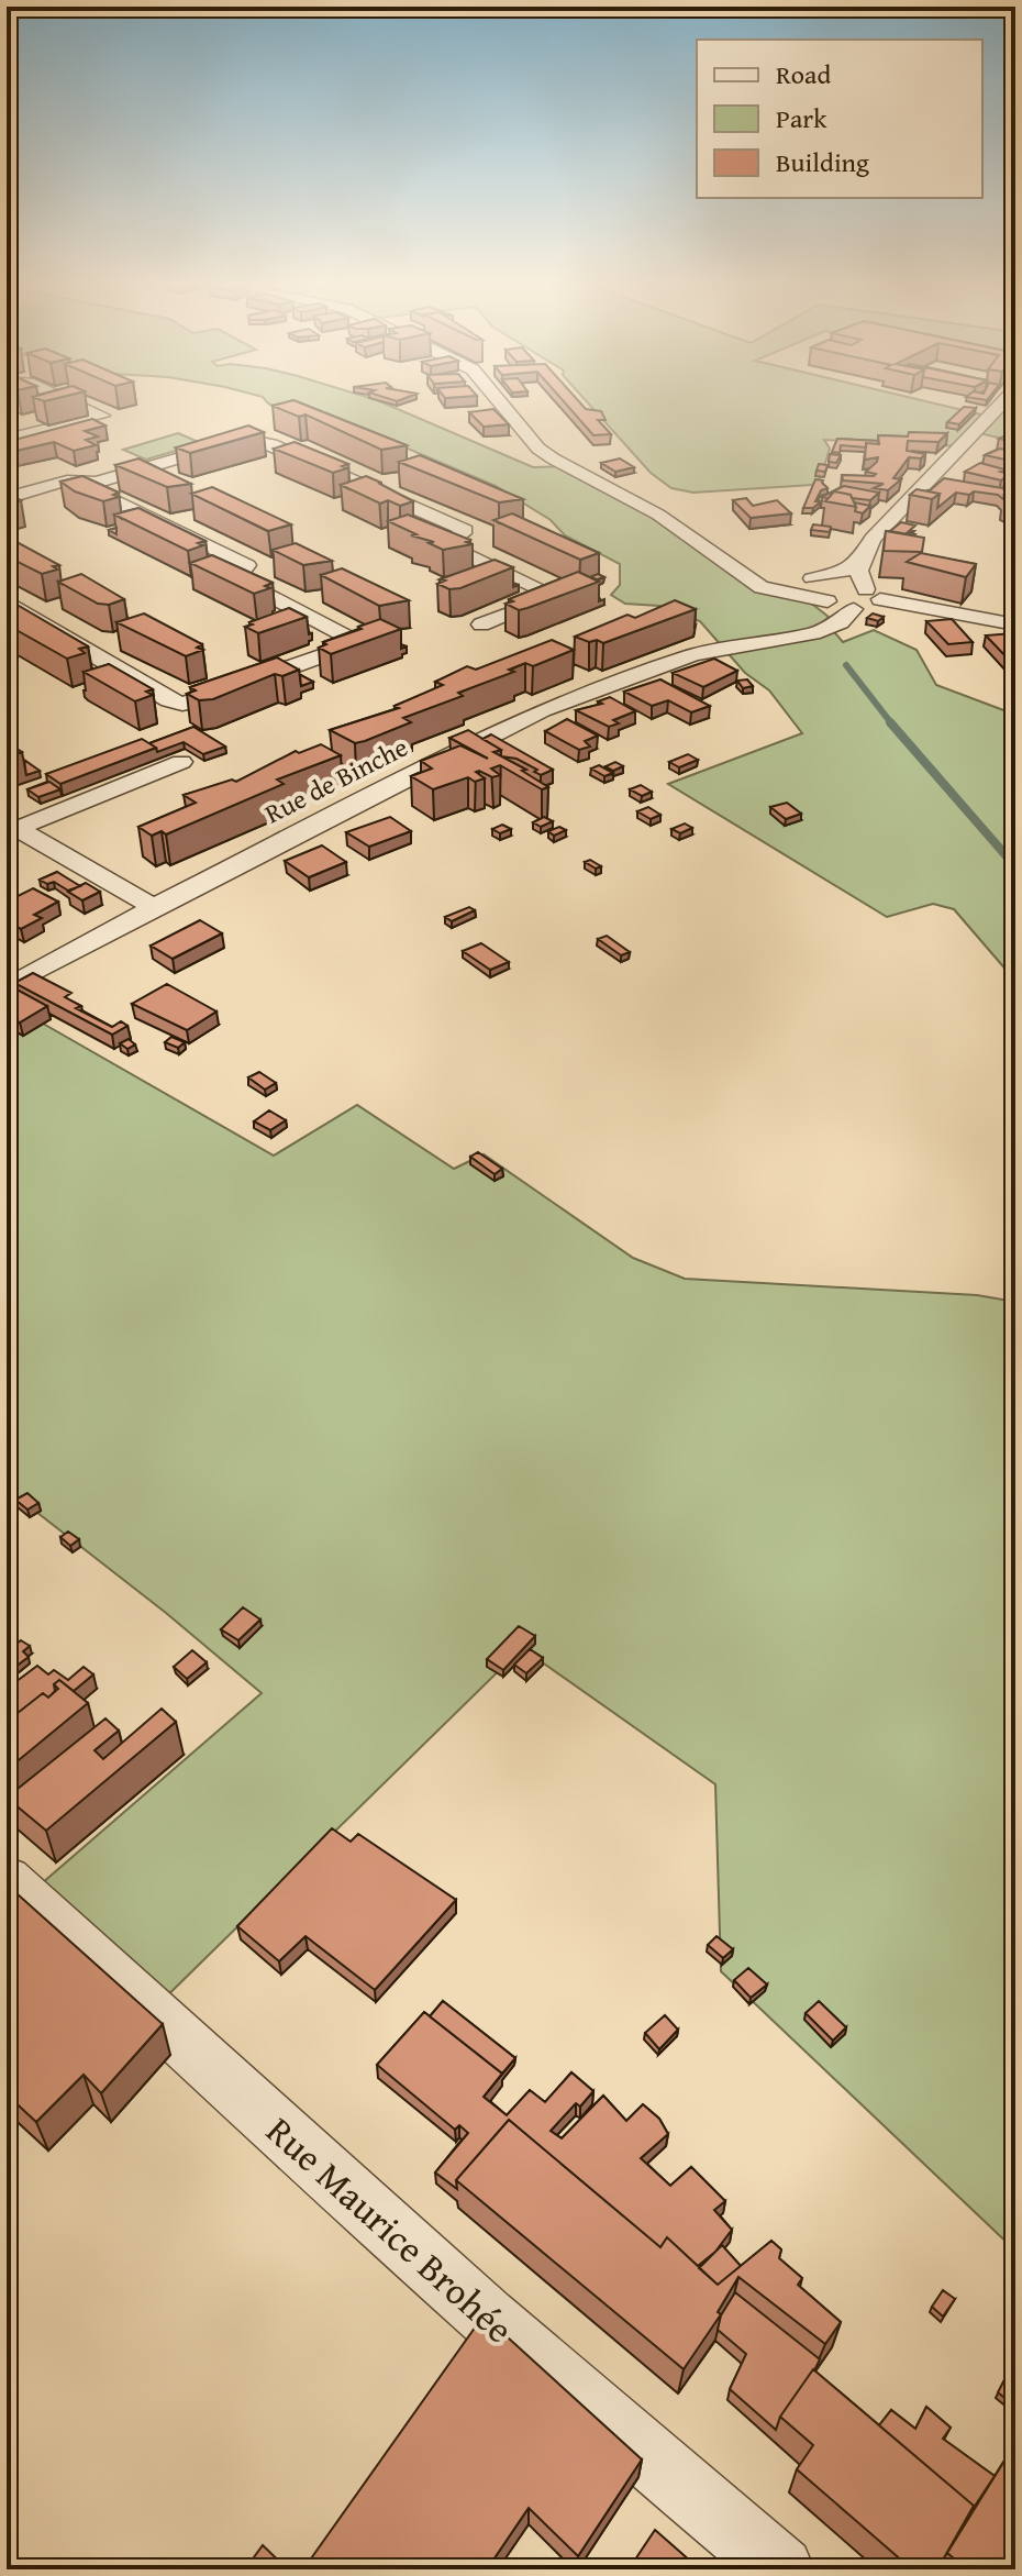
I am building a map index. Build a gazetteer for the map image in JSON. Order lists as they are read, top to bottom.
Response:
{
  "streets": {
    "street": ["Rue de Binche", "Rue Maurice Brohée"]
  },
  "legend": ["Road", "Park", "Building"]
}
